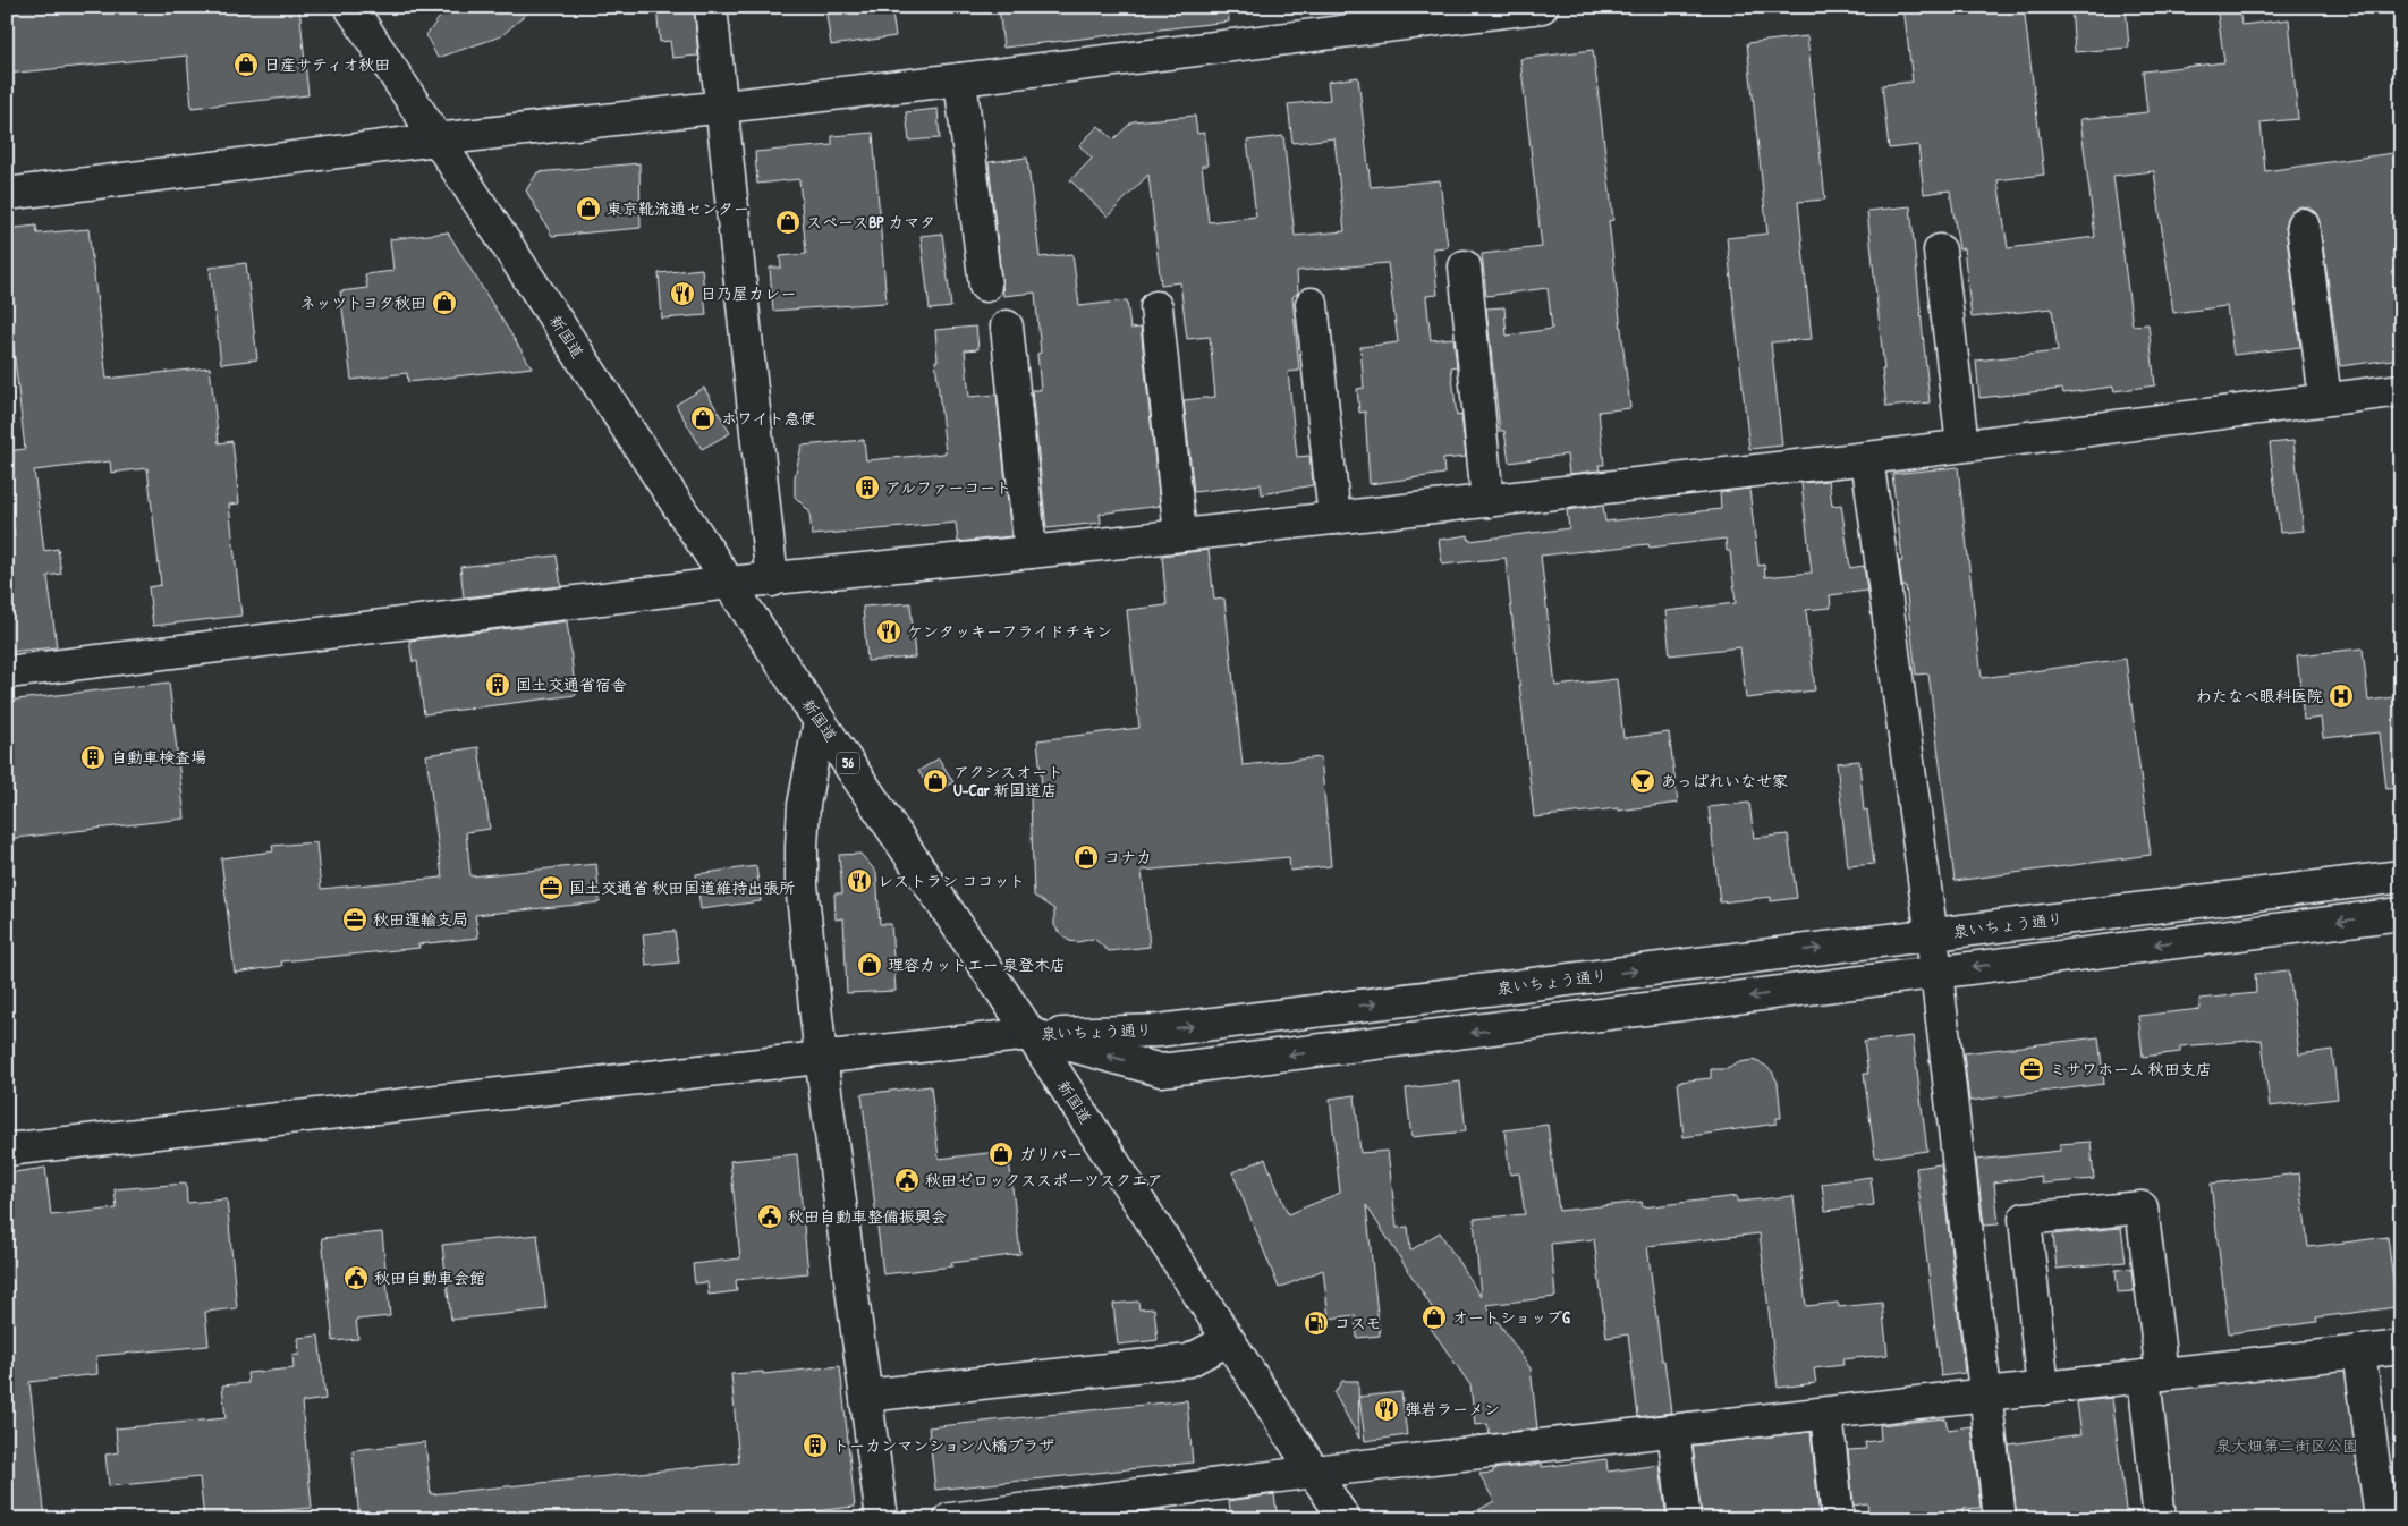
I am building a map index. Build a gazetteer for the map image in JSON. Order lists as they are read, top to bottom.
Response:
{
  "streets": {
    "street": ["新国道", "56", "泉いちょう通り"]
  },
  "crossings": [
    ["新国道", "泉いちょう通り"]
  ],
  "parks": ["泉大畑第二街区公園"],
  "places": {
    "shop": [
      "日産サティオ秋田",
      "東京靴流通センター",
      "スペースBP カマタ",
      "ネッツトヨタ秋田",
      "ホワイト急便",
      "アクシスオート U-Car 新国道店",
      "コナカ",
      "理容カットエー 泉登木店",
      "ガリバー",
      "オートショップG"
    ],
    "restaurant": [
      "日乃屋カレー",
      "ケンタッキーフライドチキン",
      "レストラン ココット",
      "弾岩ラーメン"
    ],
    "building": [
      "アルファーコート",
      "国土交通省宿舎",
      "自動車検査場",
      "トーカンマンション八橋プラザ"
    ],
    "hospital": ["わたなべ眼科医院"],
    "bar": ["あっぱれいなせ家"],
    "office": ["国土交通省 秋田国道維持出張所", "秋田運輸支局", "ミサワホーム 秋田支店"],
    "public building": ["秋田ゼロックススポーツスクエア", "秋田自動車整備振興会", "秋田自動車会館"],
    "fuel station": ["コスモ"]
  }
}
